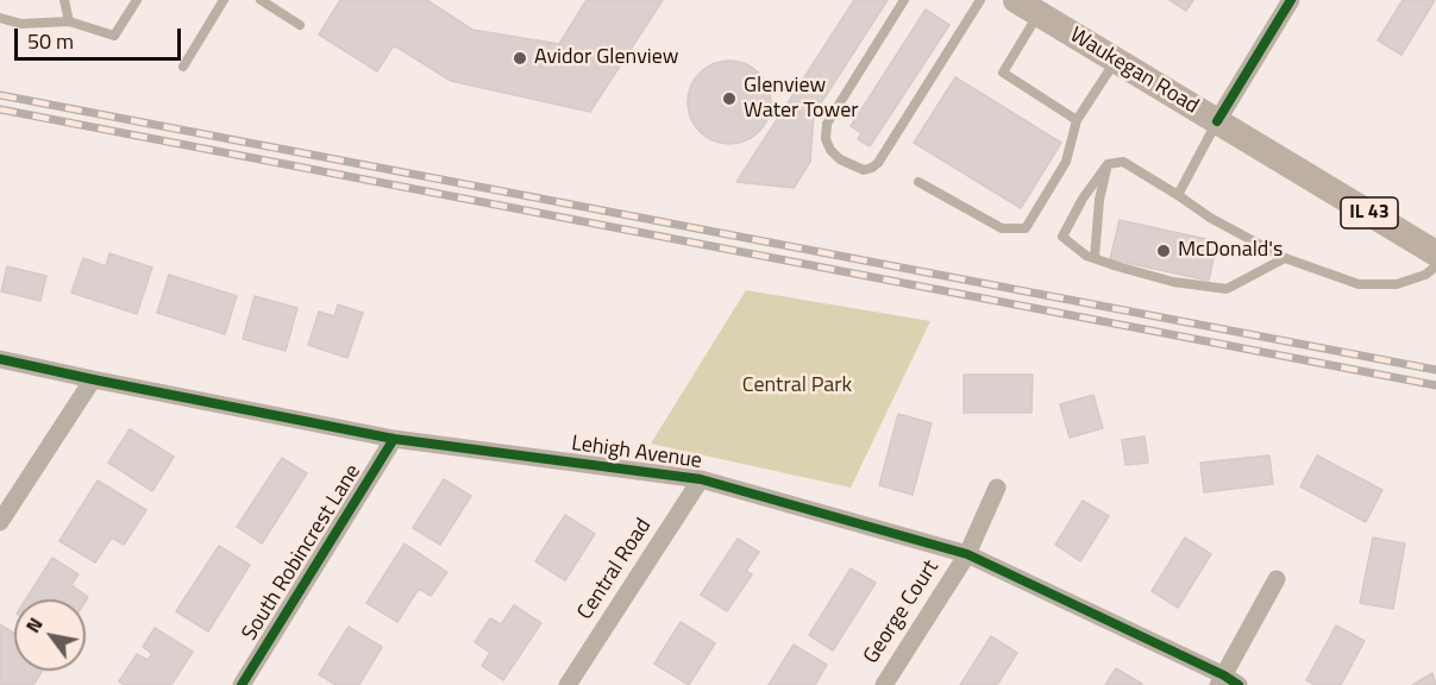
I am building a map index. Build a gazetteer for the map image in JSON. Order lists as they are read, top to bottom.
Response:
{
  "streets": {
    "main road": ["Waukegan Road", "IL 43"],
    "street": [
      "Lehigh Avenue",
      "South Robincrest Lane",
      "Central Road",
      "George Court"
    ]
  },
  "crossings": [
    ["Lehigh Avenue", "South Robincrest Lane"],
    ["Lehigh Avenue", "Central Road"],
    ["Lehigh Avenue", "George Court"]
  ],
  "parks": ["Central Park"],
  "places": ["Avidor Glenview", "Glenview Water Tower", "McDonald's"],
  "scale_bar": "50 m",
  "north": "top left"
}
